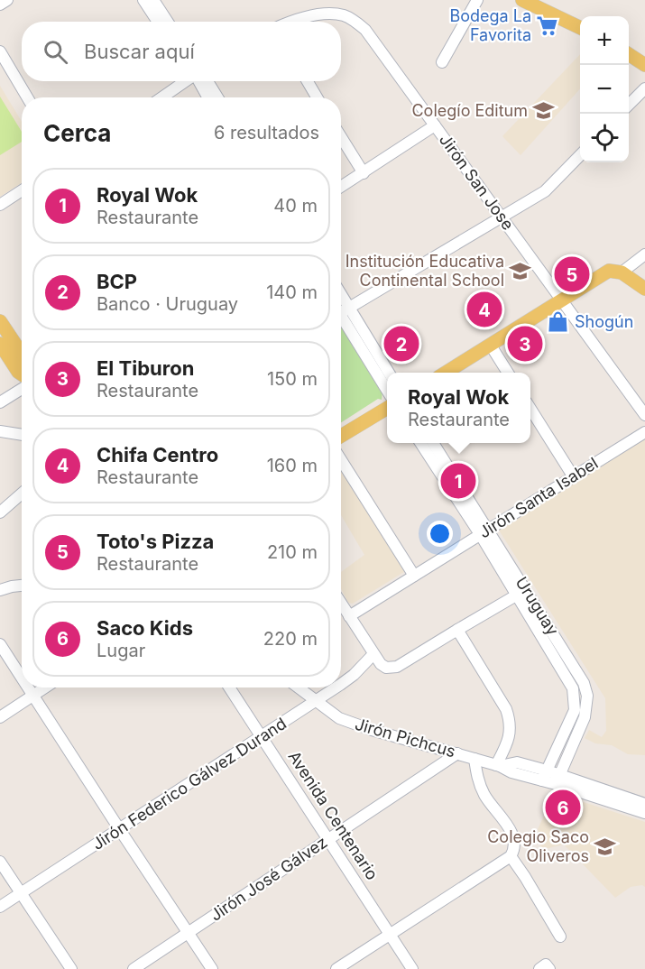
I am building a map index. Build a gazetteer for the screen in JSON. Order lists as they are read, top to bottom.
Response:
{
  "streets": {
    "street": [
      "Jirón San Jose",
      "Jirón Santa Isabel",
      "Uruguay",
      "Jirón Pichcus",
      "Jirón Federico Gálvez Durand",
      "Avenida Centenario",
      "Jirón José Gálvez"
    ]
  },
  "crossings": [
    ["Jirón Santa Isabel", "Uruguay"],
    ["Uruguay", "Jirón Pichcus"],
    ["Jirón Pichcus", "Jirón Federico Gálvez Durand"],
    ["Jirón Pichcus", "Jirón José Gálvez"],
    ["Jirón Federico Gálvez Durand", "Avenida Centenario"],
    ["Avenida Centenario", "Jirón José Gálvez"]
  ],
  "places": {
    "supermarket": ["Bodega La Favorita"],
    "school or university": ["Colegío Editum", "Institución Educativa Continental School", "Colegio Saco Oliveros"],
    "shop": ["Shogún"]
  },
  "page": {
    "map_buttons": ["+", "−"],
    "search": "Buscar aquí",
    "heading": ["Cerca", "6 resultados"],
    "list": [
      {
        "mark": "1",
        "name": "Royal Wok",
        "note": "Restaurante",
        "value": "40 m"
      },
      {
        "mark": "2",
        "name": "BCP",
        "note": "Banco · Uruguay",
        "value": "140 m"
      },
      {
        "mark": "3",
        "name": "El Tiburon",
        "note": "Restaurante",
        "value": "150 m"
      },
      {
        "mark": "4",
        "name": "Chifa Centro",
        "note": "Restaurante",
        "value": "160 m"
      },
      {
        "mark": "5",
        "name": "Toto's Pizza",
        "note": "Restaurante",
        "value": "210 m"
      },
      {
        "mark": "6",
        "name": "Saco Kids",
        "note": "Lugar",
        "value": "220 m"
      }
    ],
    "pins": [
      "5",
      "4",
      "2",
      "3",
      "1",
      "6"
    ],
    "popup": ["Royal Wok", "Restaurante"]
  }
}
